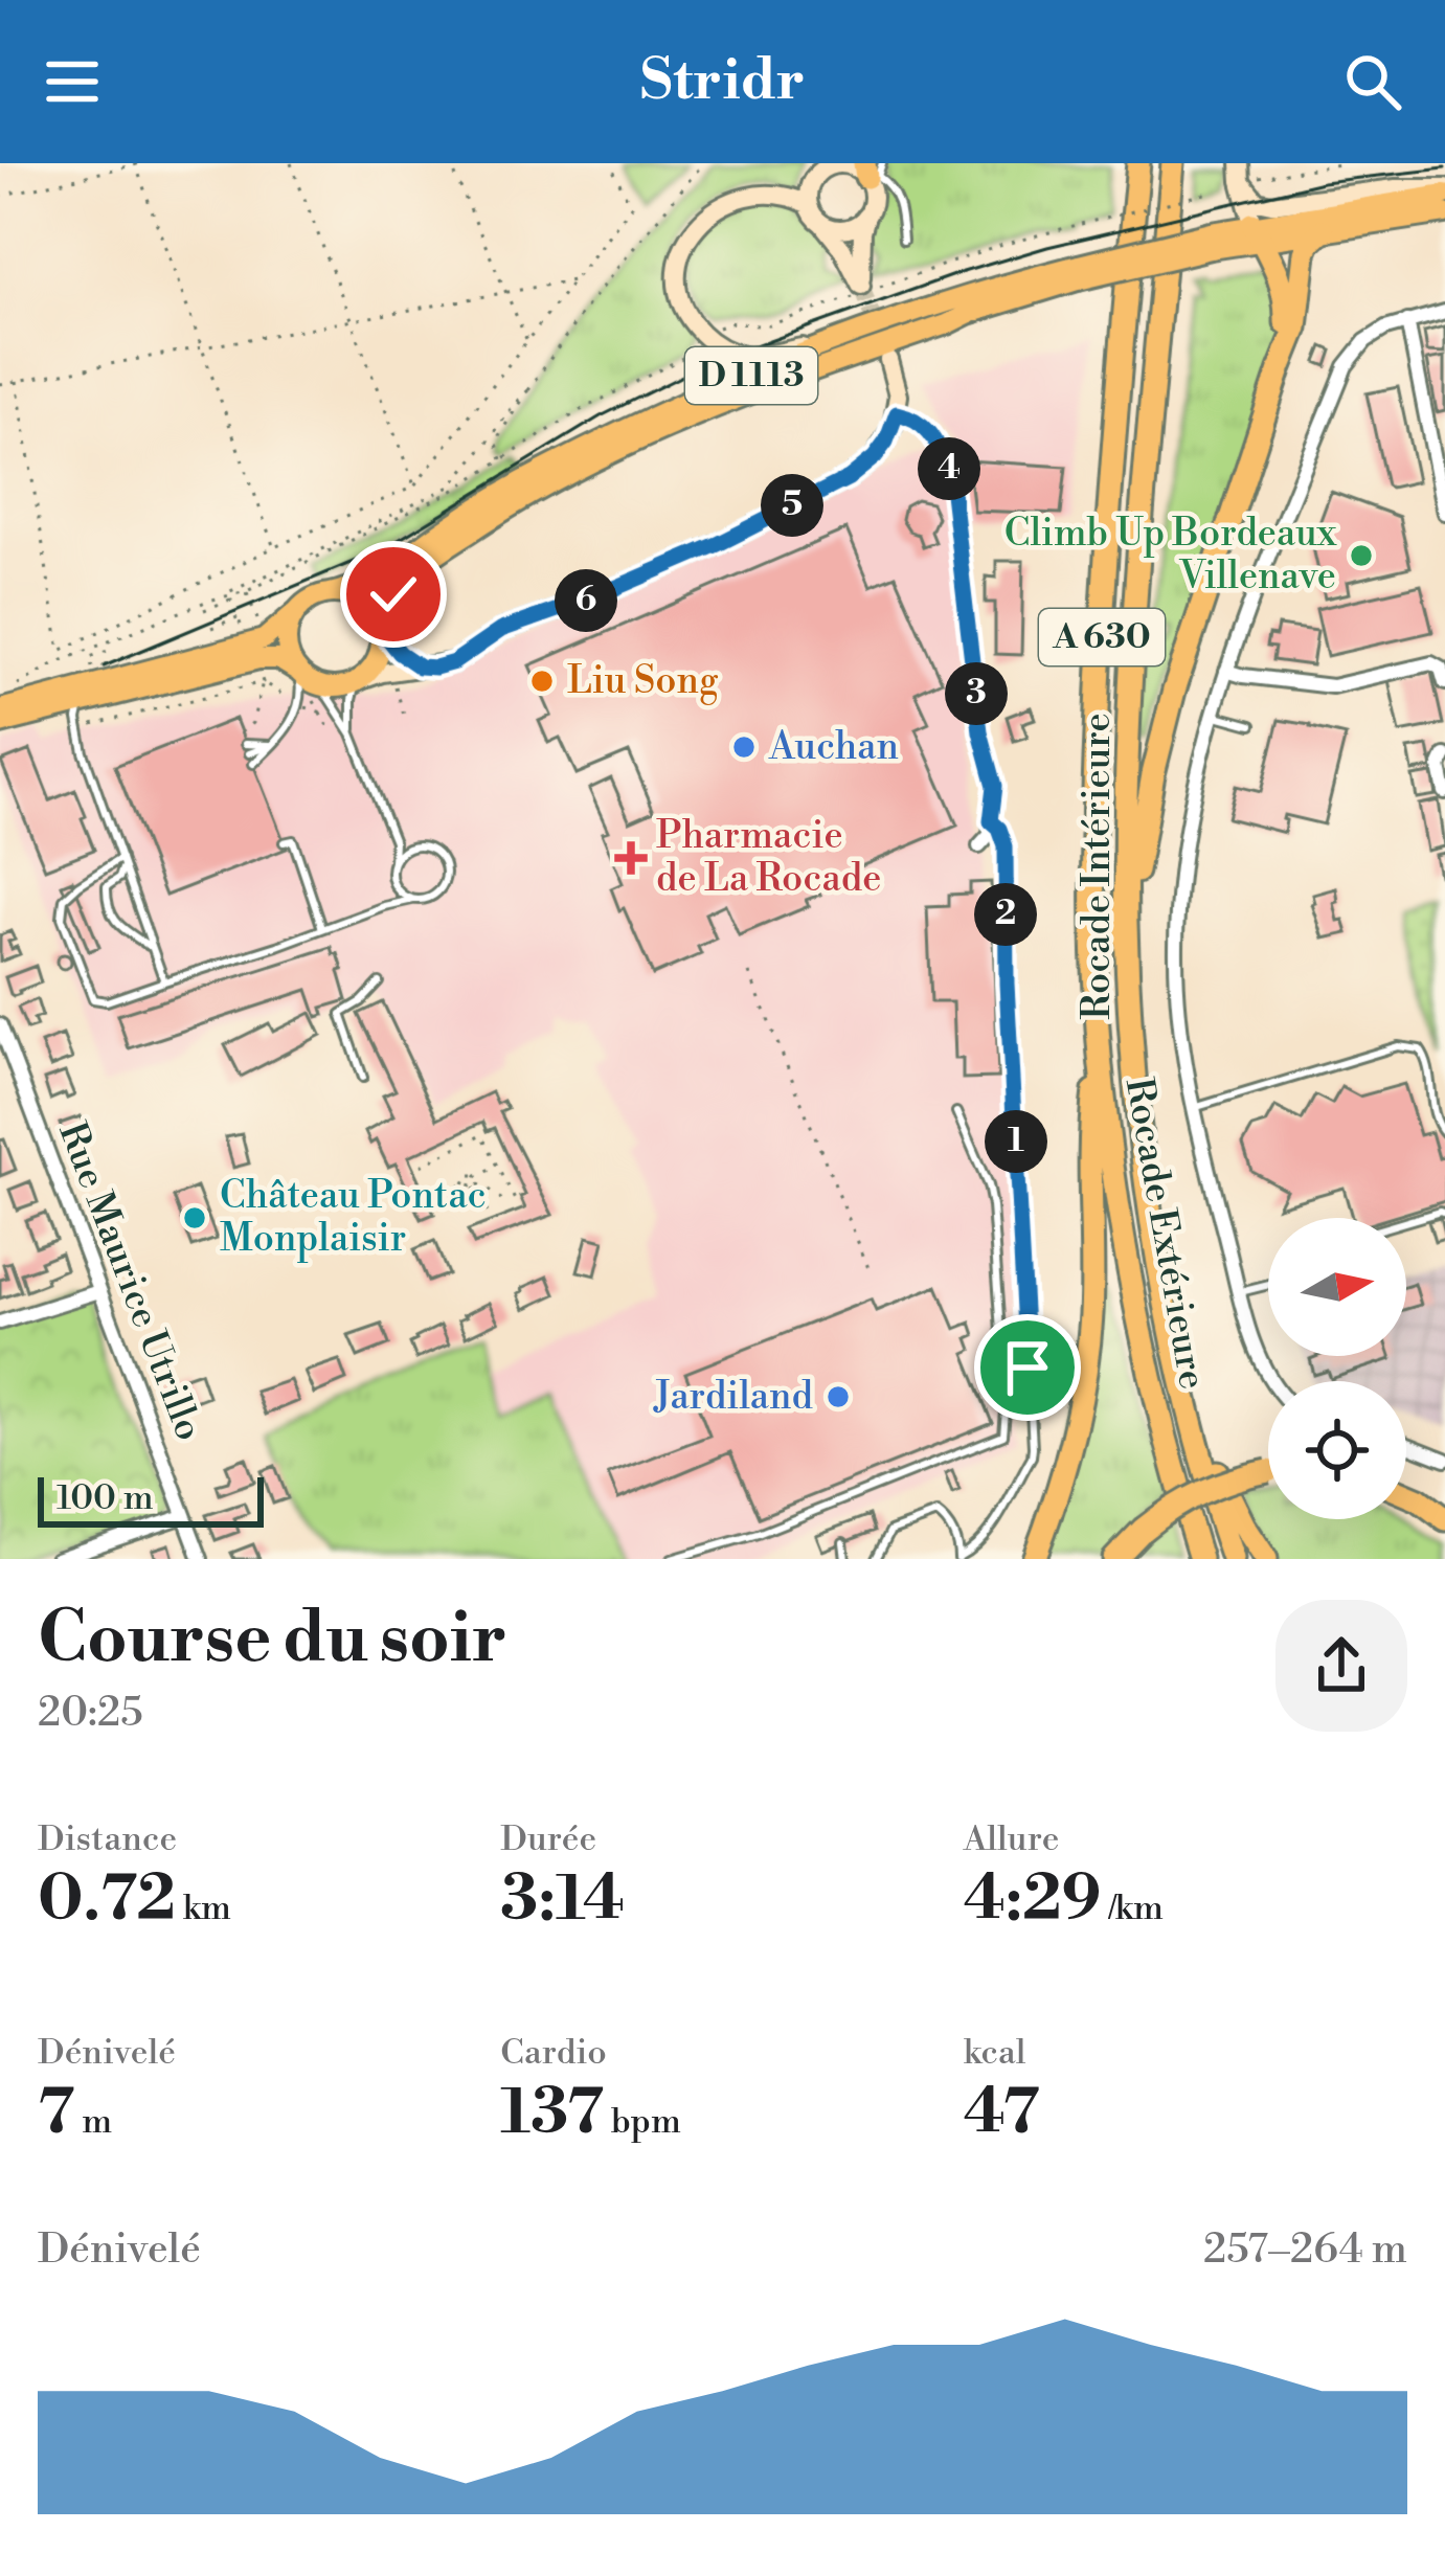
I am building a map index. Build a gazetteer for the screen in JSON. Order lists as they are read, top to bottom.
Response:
{
  "streets": {
    "highway": ["A 630", "Rocade Intérieure", "Rocade Extérieure"],
    "main road": ["D 1113"],
    "street": ["Rue Maurice Utrillo"]
  },
  "places": {
    "other": [
      "Climb Up Bordeaux Villenave",
      "Liu Song",
      "Auchan",
      "Château Pontac Monplaisir",
      "Jardiland"
    ],
    "health": ["Pharmacie de La Rocade"]
  },
  "scale_bar": "100 m",
  "north": "right",
  "page": {
    "header": "Stridr",
    "pins": [
      "4",
      "5",
      "6",
      "3",
      "2",
      "1"
    ],
    "scale": "100 m",
    "heading": ["Course du soir", "20:25"],
    "stats": [
      ["Distance", "0.72 km"],
      ["Durée", "3:14"],
      ["Allure", "4:29 /km"],
      ["Dénivelé", "7 m"],
      ["Cardio", "137 bpm"],
      ["kcal", "47"]
    ],
    "chart": ["Dénivelé", "257–264 m"]
  }
}
